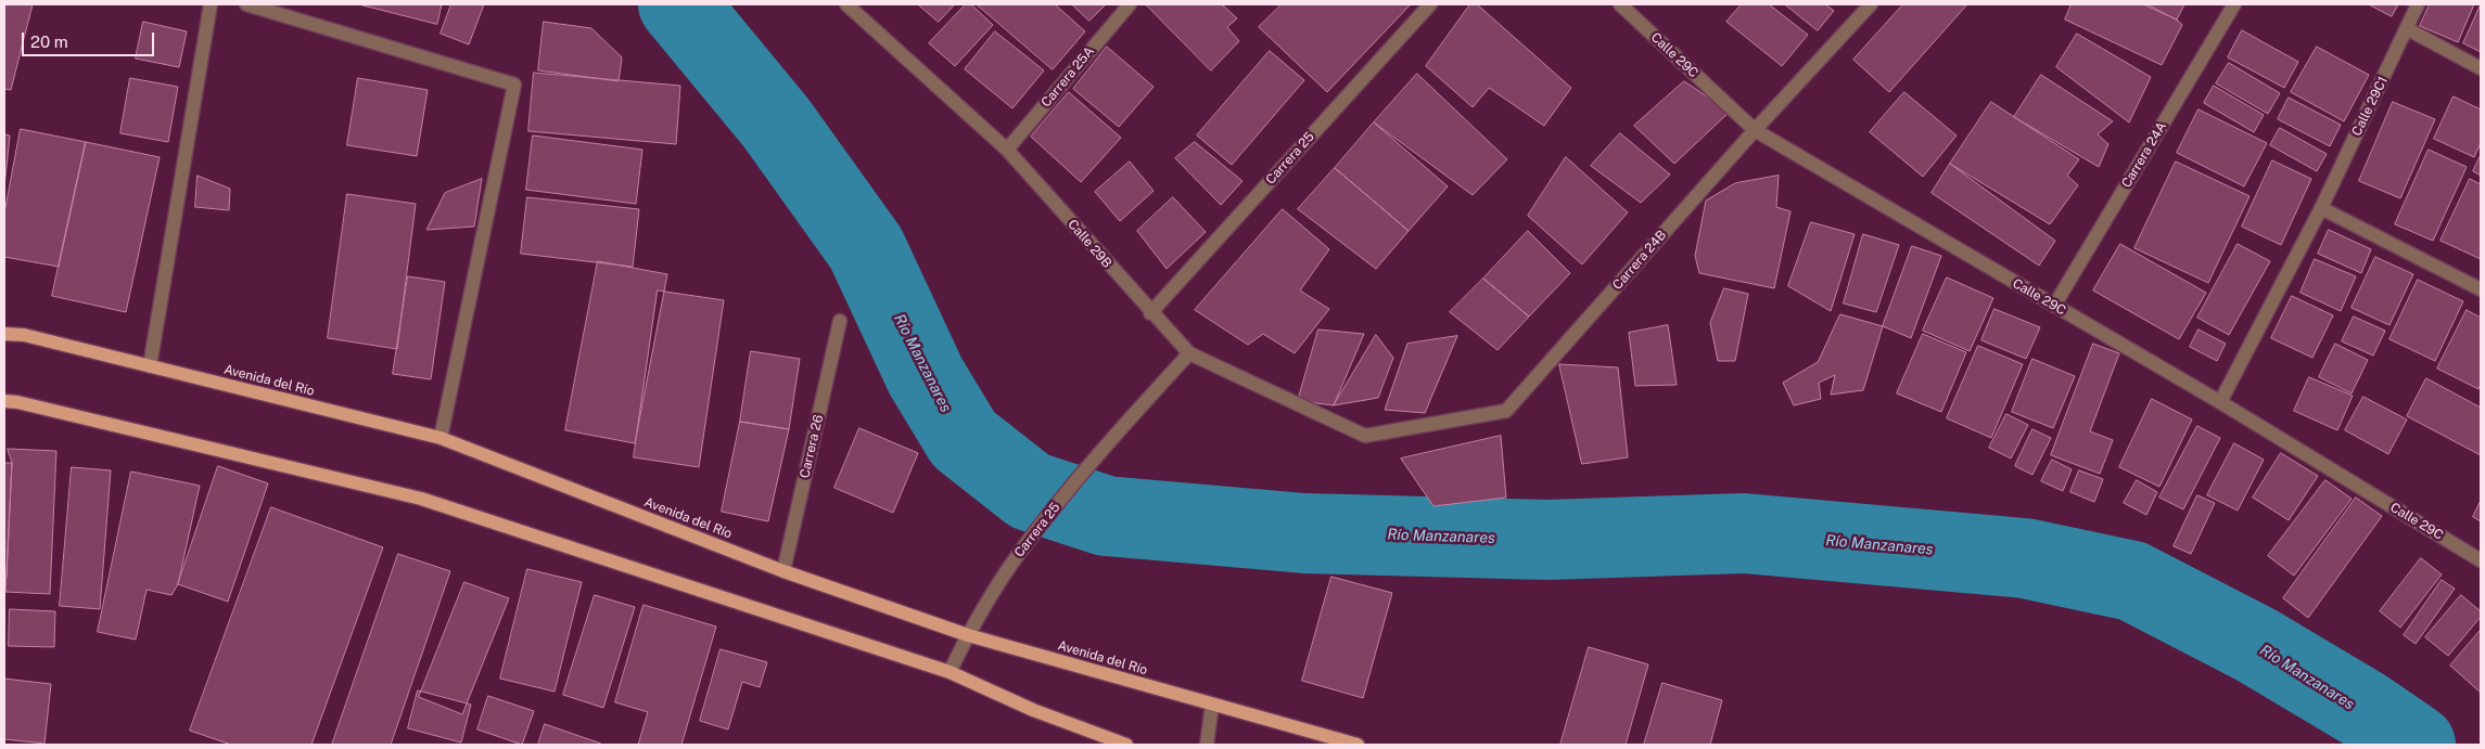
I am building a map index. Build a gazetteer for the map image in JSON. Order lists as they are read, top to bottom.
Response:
{
  "streets": {
    "main road": ["Avenida del Río"],
    "street": [
      "Calle 29C",
      "Carrera 25A",
      "Calle 29C1",
      "Carrera 24A",
      "Carrera 25",
      "Calle 29B",
      "Carrera 24B",
      "Carrera 26"
    ]
  },
  "crossings": [
    ["Calle 29C", "Calle 29C1"],
    ["Calle 29C", "Carrera 24A"],
    ["Calle 29C", "Carrera 24B"],
    ["Carrera 25A", "Calle 29B"],
    ["Carrera 25", "Calle 29B"],
    ["Carrera 25", "Avenida del Río"],
    ["Calle 29B", "Carrera 24B"],
    ["Avenida del Río", "Carrera 26"]
  ],
  "water": ["Río Manzanares"],
  "scale_bar": "20 m"
}
